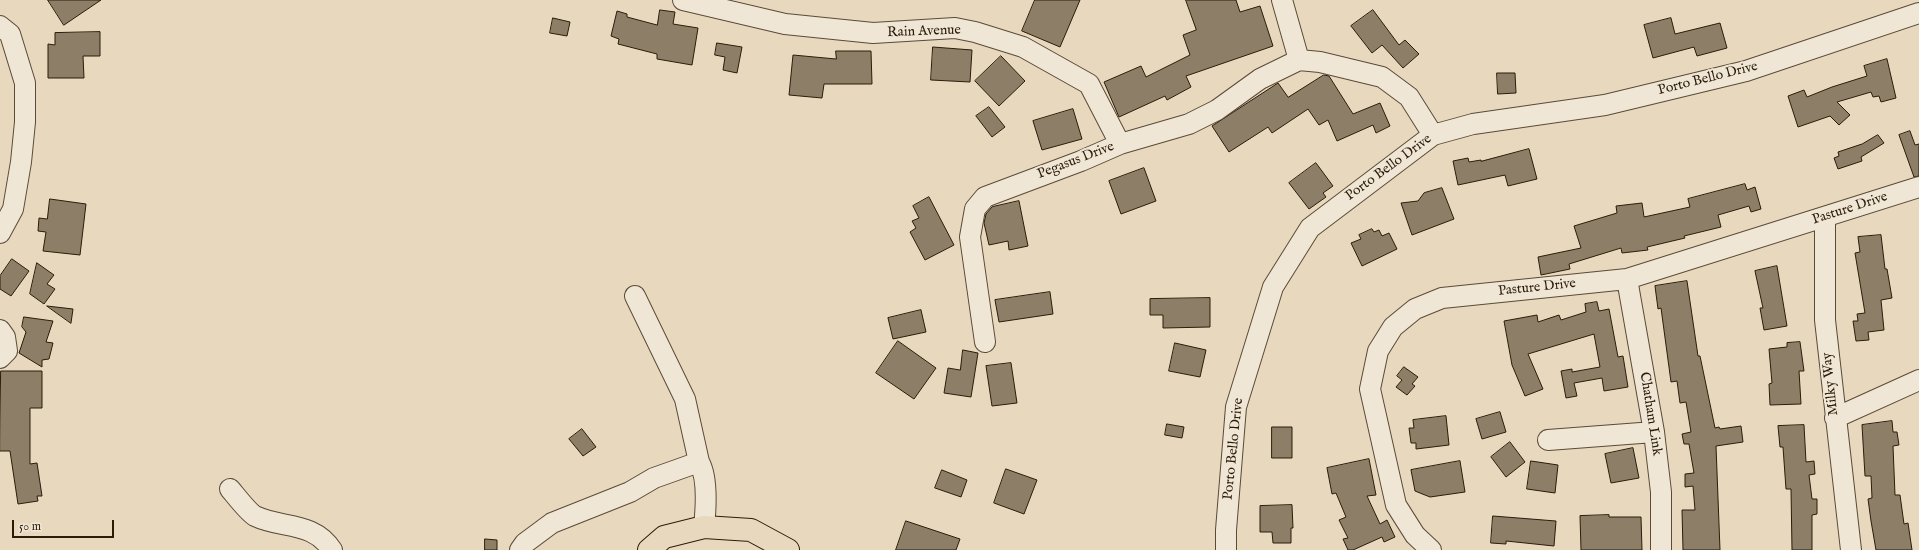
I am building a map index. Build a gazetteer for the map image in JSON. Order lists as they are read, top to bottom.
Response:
{
  "streets": {
    "street": [
      "Rain Avenue",
      "Porto Bello Drive",
      "Pegasus Drive",
      "Pasture Drive",
      "Milky Way",
      "Chatham Link"
    ]
  },
  "crossings": [
    ["Rain Avenue", "Pegasus Drive"],
    ["Pasture Drive", "Milky Way"],
    ["Pasture Drive", "Chatham Link"]
  ],
  "scale_bar": "50 m"
}
